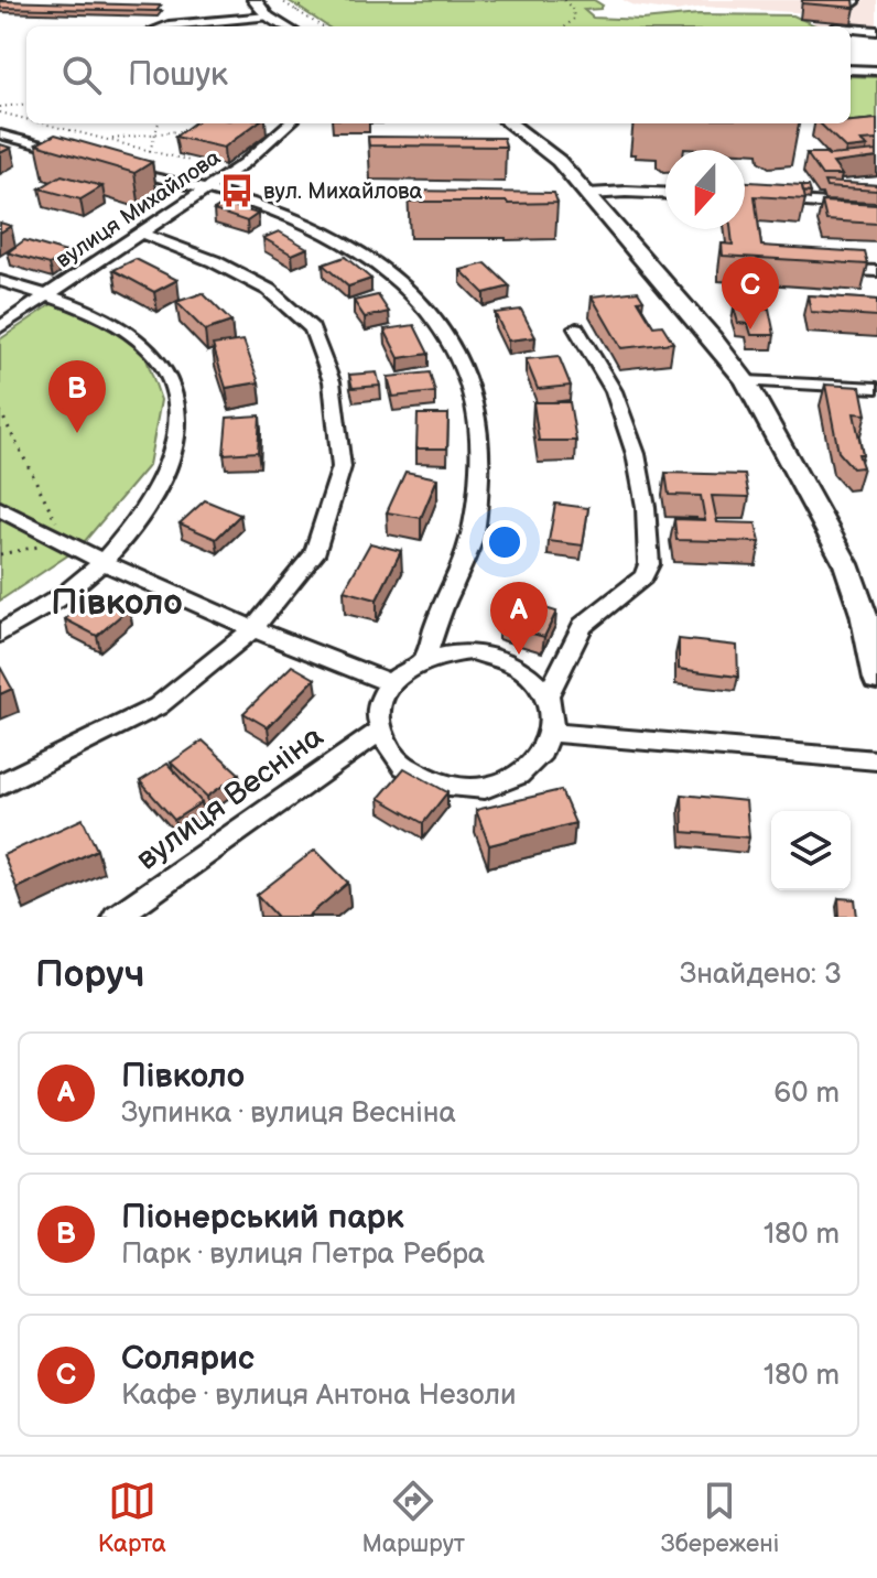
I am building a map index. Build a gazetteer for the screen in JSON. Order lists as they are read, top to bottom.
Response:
{
  "streets": {
    "street": ["вулиця Михайлова", "вулиця Весніна"]
  },
  "districts": ["Півколо"],
  "places": {
    "bus stop": ["вул. Михайлова"]
  },
  "north": "bottom",
  "page": {
    "search": "Пошук",
    "pins": ["C", "B", "A"],
    "heading": ["Поруч", "Знайдено: 3"],
    "list": [
      {
        "mark": "A",
        "name": "Півколо",
        "note": "Зупинка · вулиця Весніна",
        "value": "60 m"
      },
      {
        "mark": "B",
        "name": "Піонерський парк",
        "note": "Парк · вулиця Петра Ребра",
        "value": "180 m"
      },
      {
        "mark": "C",
        "name": "Солярис",
        "note": "Кафе · вулиця Антона Незоли",
        "value": "180 m"
      }
    ],
    "nav": ["Карта", "Маршрут", "Збережені"]
  }
}
